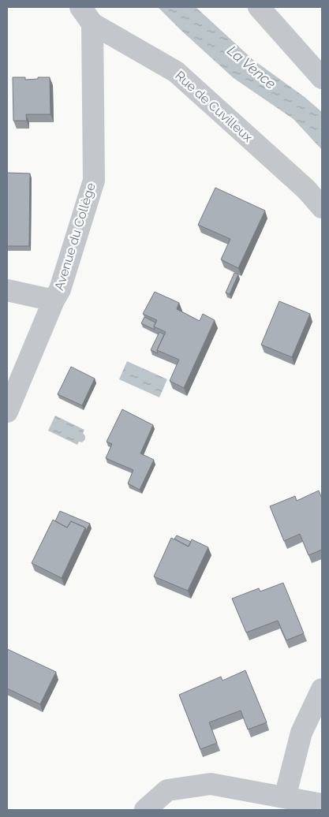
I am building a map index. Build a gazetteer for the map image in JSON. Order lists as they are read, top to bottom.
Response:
{
  "streets": {
    "street": ["Rue de Cuvilleux", "Avenue du Collège"]
  },
  "crossings": [
    ["Rue de Cuvilleux", "Avenue du Collège"]
  ],
  "water": ["La Vence"]
}
